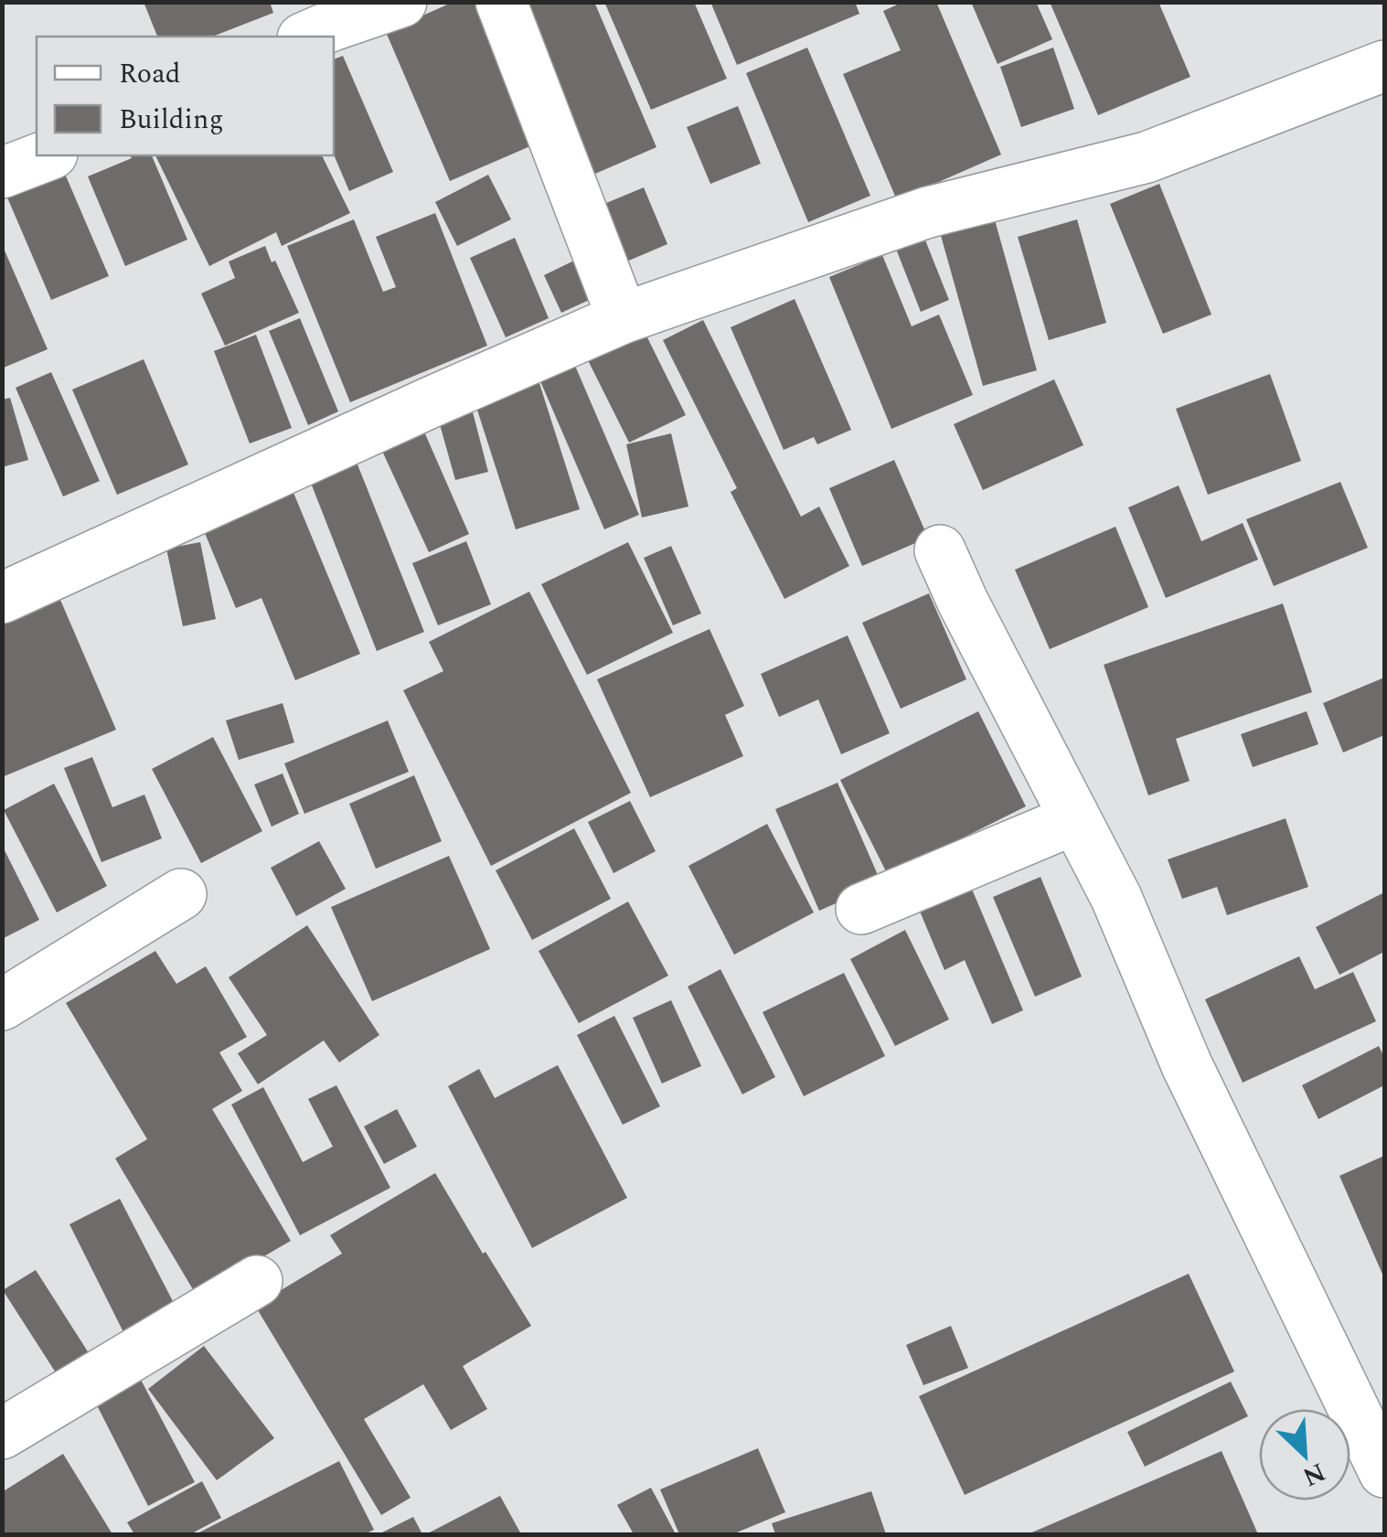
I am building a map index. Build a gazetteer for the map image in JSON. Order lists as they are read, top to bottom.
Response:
{
  "legend": ["Road", "Building"],
  "north": "bottom right"
}
